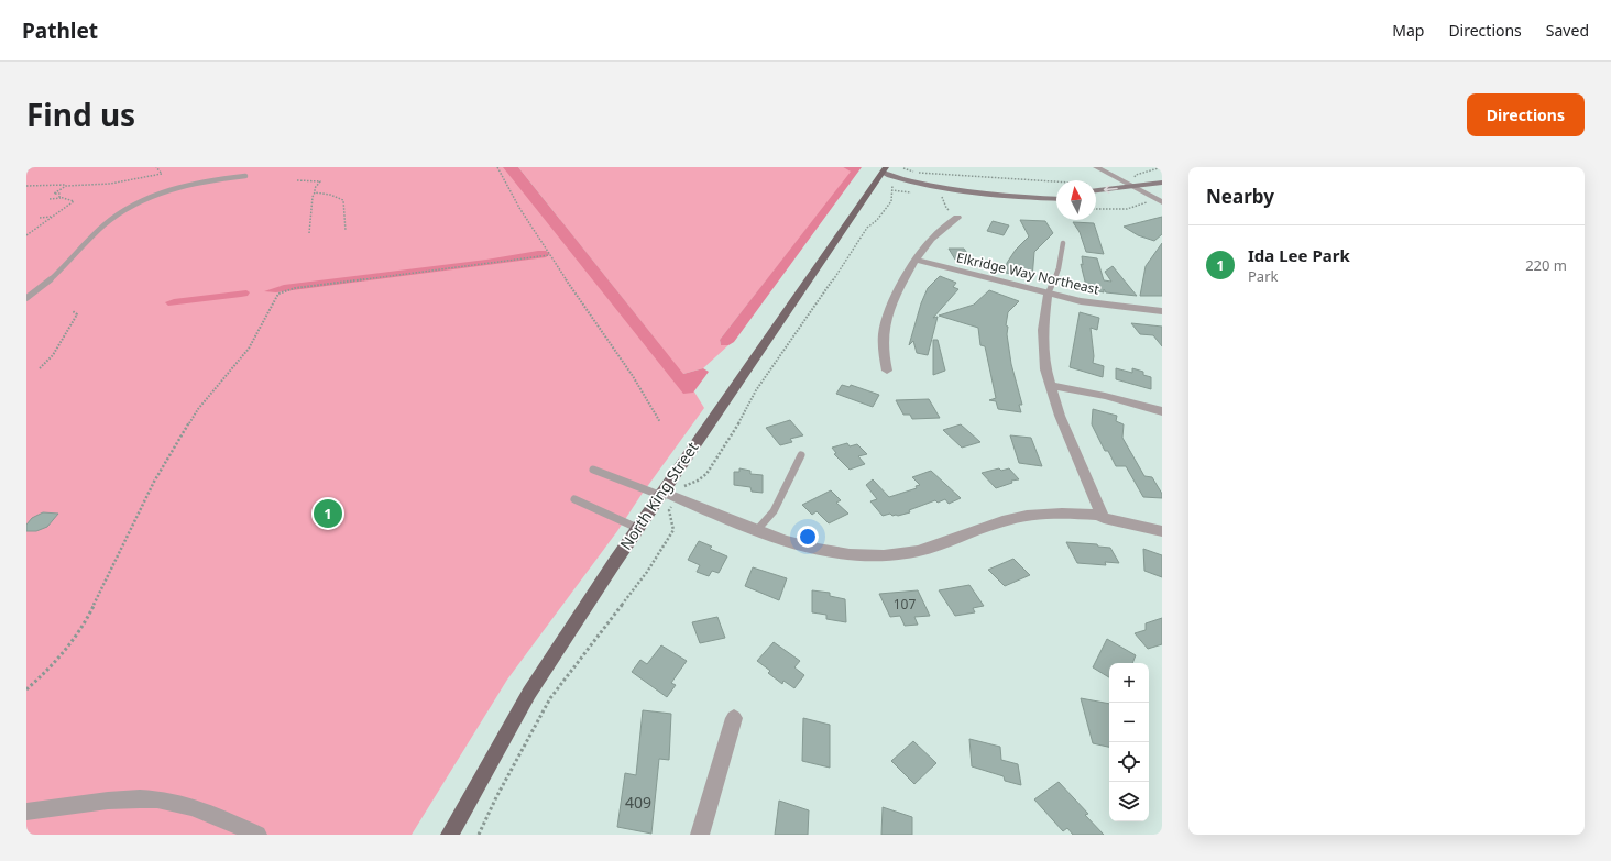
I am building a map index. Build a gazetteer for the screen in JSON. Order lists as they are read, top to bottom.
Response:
{
  "streets": {
    "main road": ["North King Street"],
    "street": ["Elkridge Way Northeast"]
  },
  "house_numbers": ["107", "409"],
  "north": "top",
  "page": {
    "header": "Pathlet",
    "nav": ["Map", "Directions", "Saved"],
    "title": "Find us",
    "buttons": "Directions",
    "heading": "Nearby",
    "list": [
      {
        "mark": "1",
        "name": "Ida Lee Park",
        "note": "Park",
        "value": "220 m"
      }
    ],
    "pins": "1",
    "map_buttons": ["+", "−"]
  }
}
